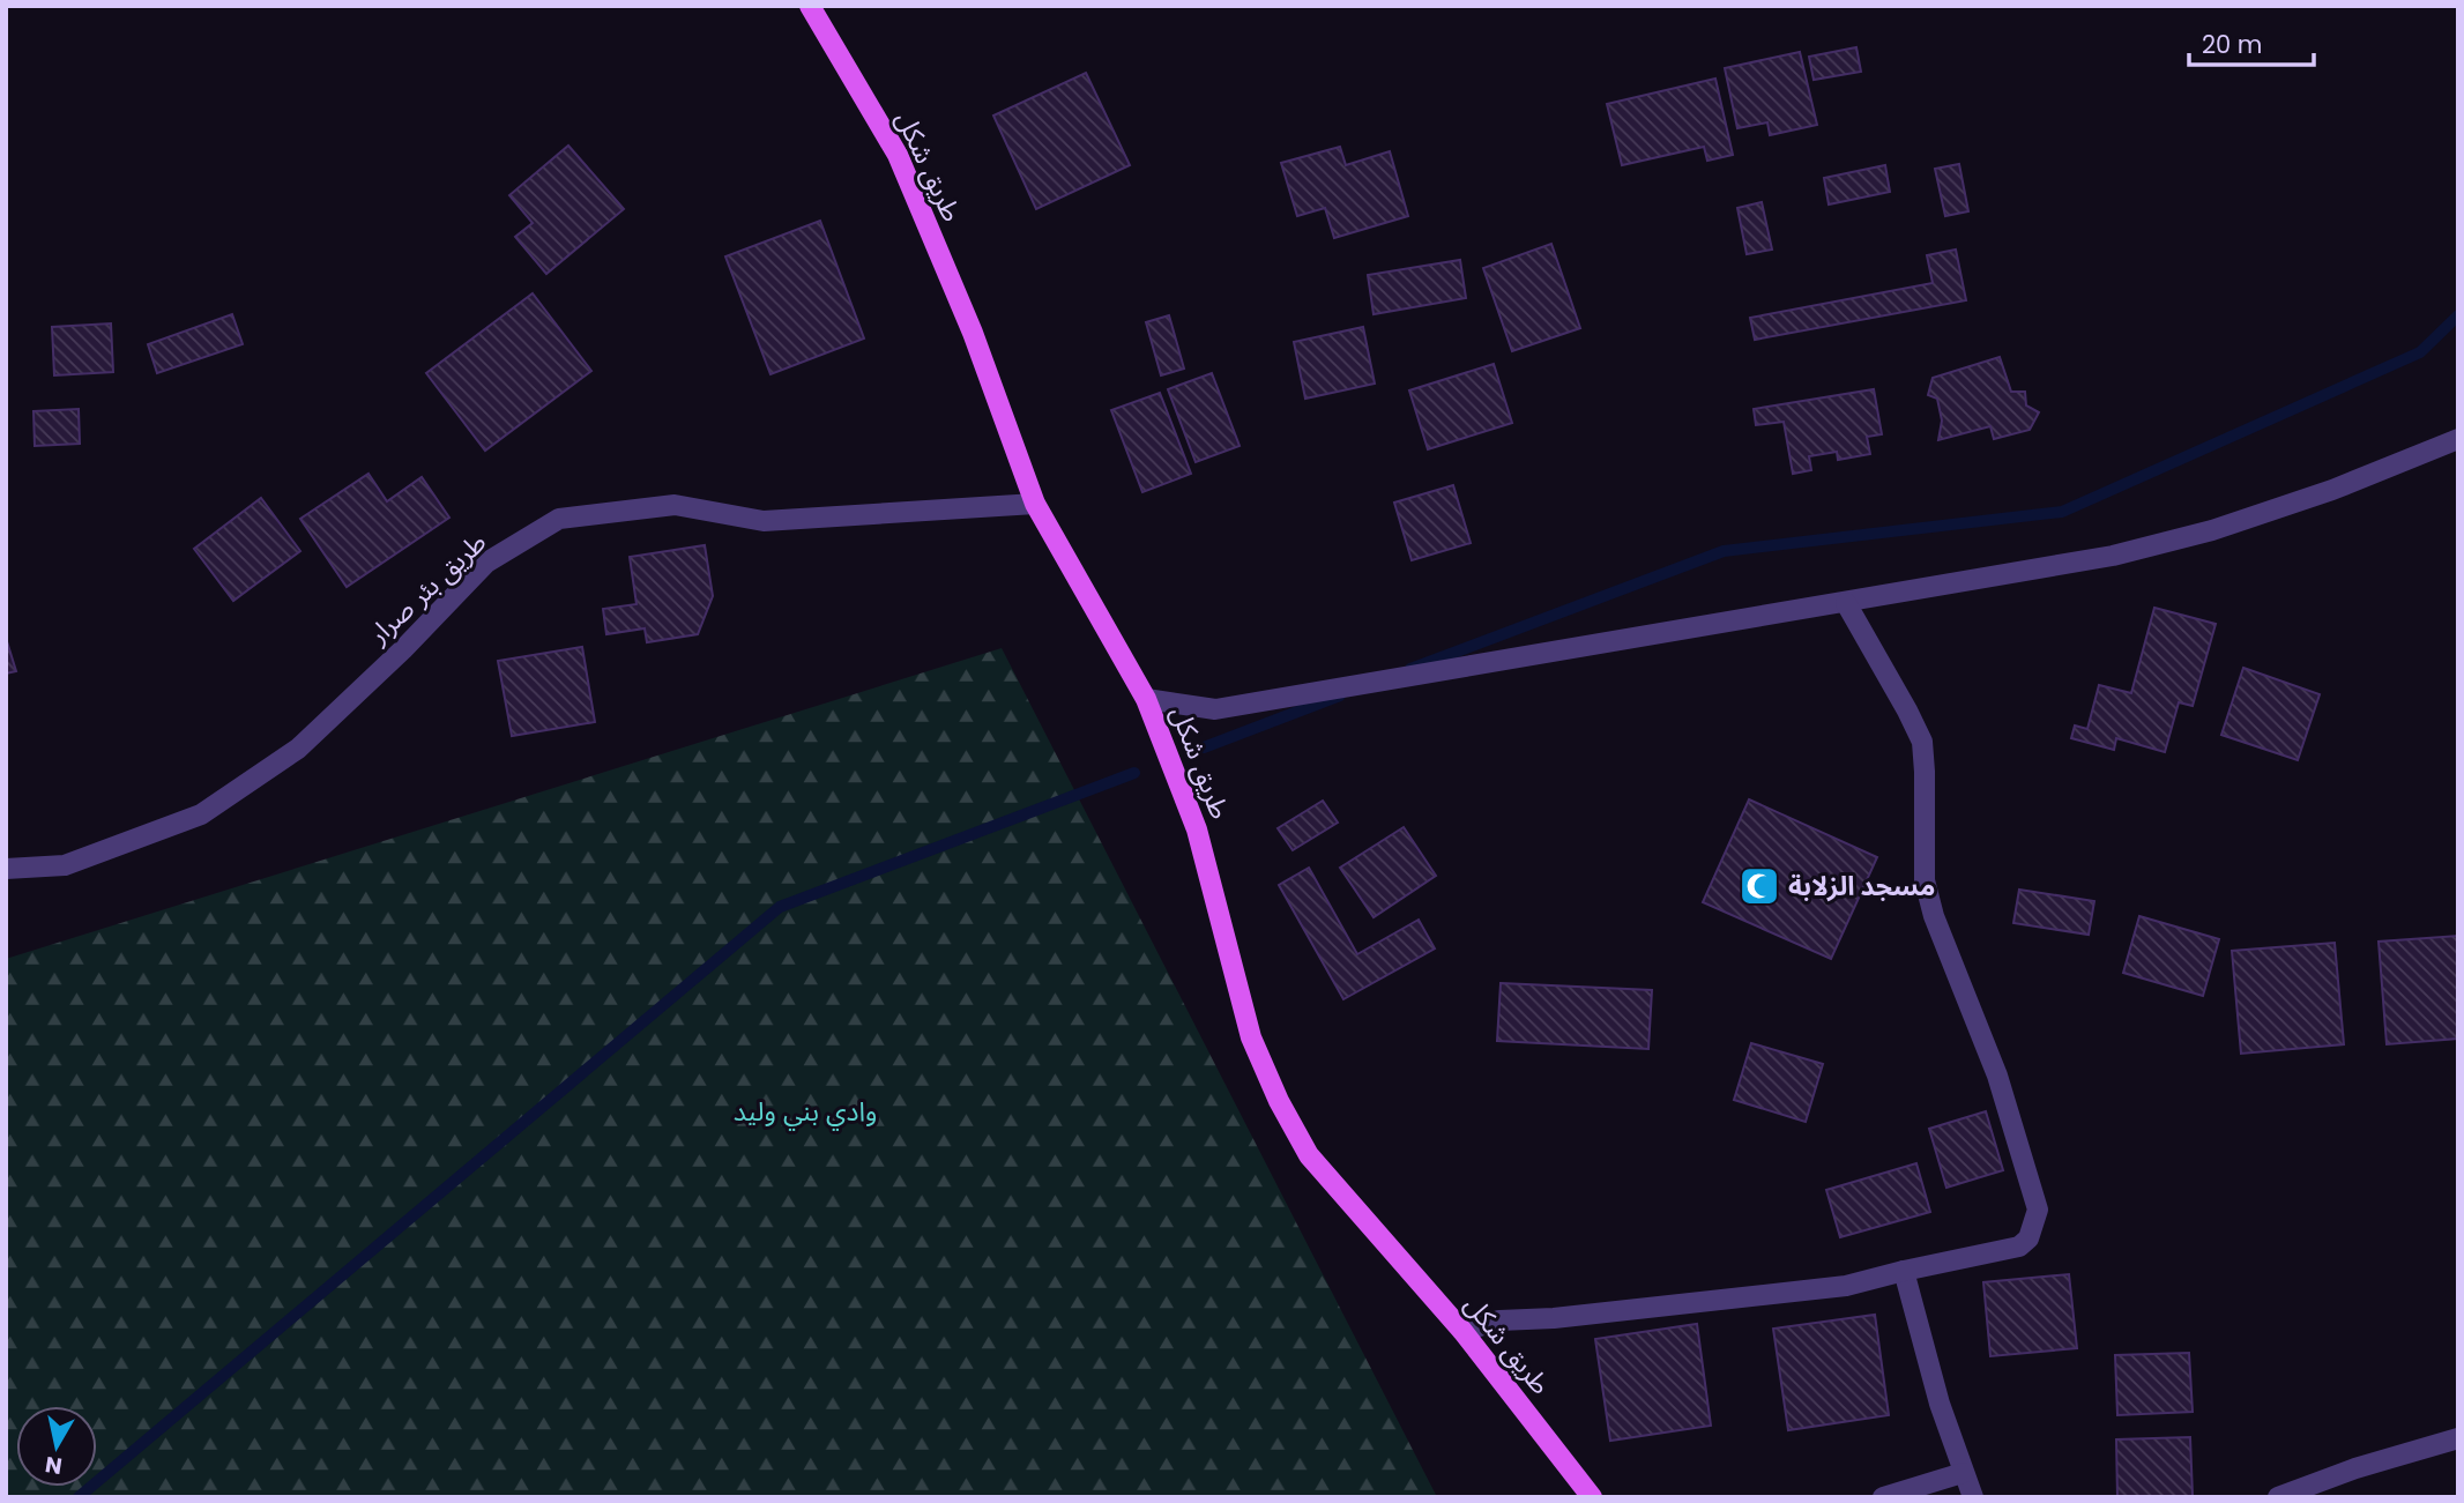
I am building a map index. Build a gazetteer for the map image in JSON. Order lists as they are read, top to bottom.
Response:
{
  "streets": {
    "main road": ["طريق شكل"],
    "street": ["طريق بئر صرار"]
  },
  "crossings": [
    ["طريق شكل", "طريق بئر صرار"]
  ],
  "parks": ["وادي بني وليد"],
  "places": {
    "mosque": ["مسجد الزلابة"]
  },
  "scale_bar": "20 m",
  "north": "bottom"
}
